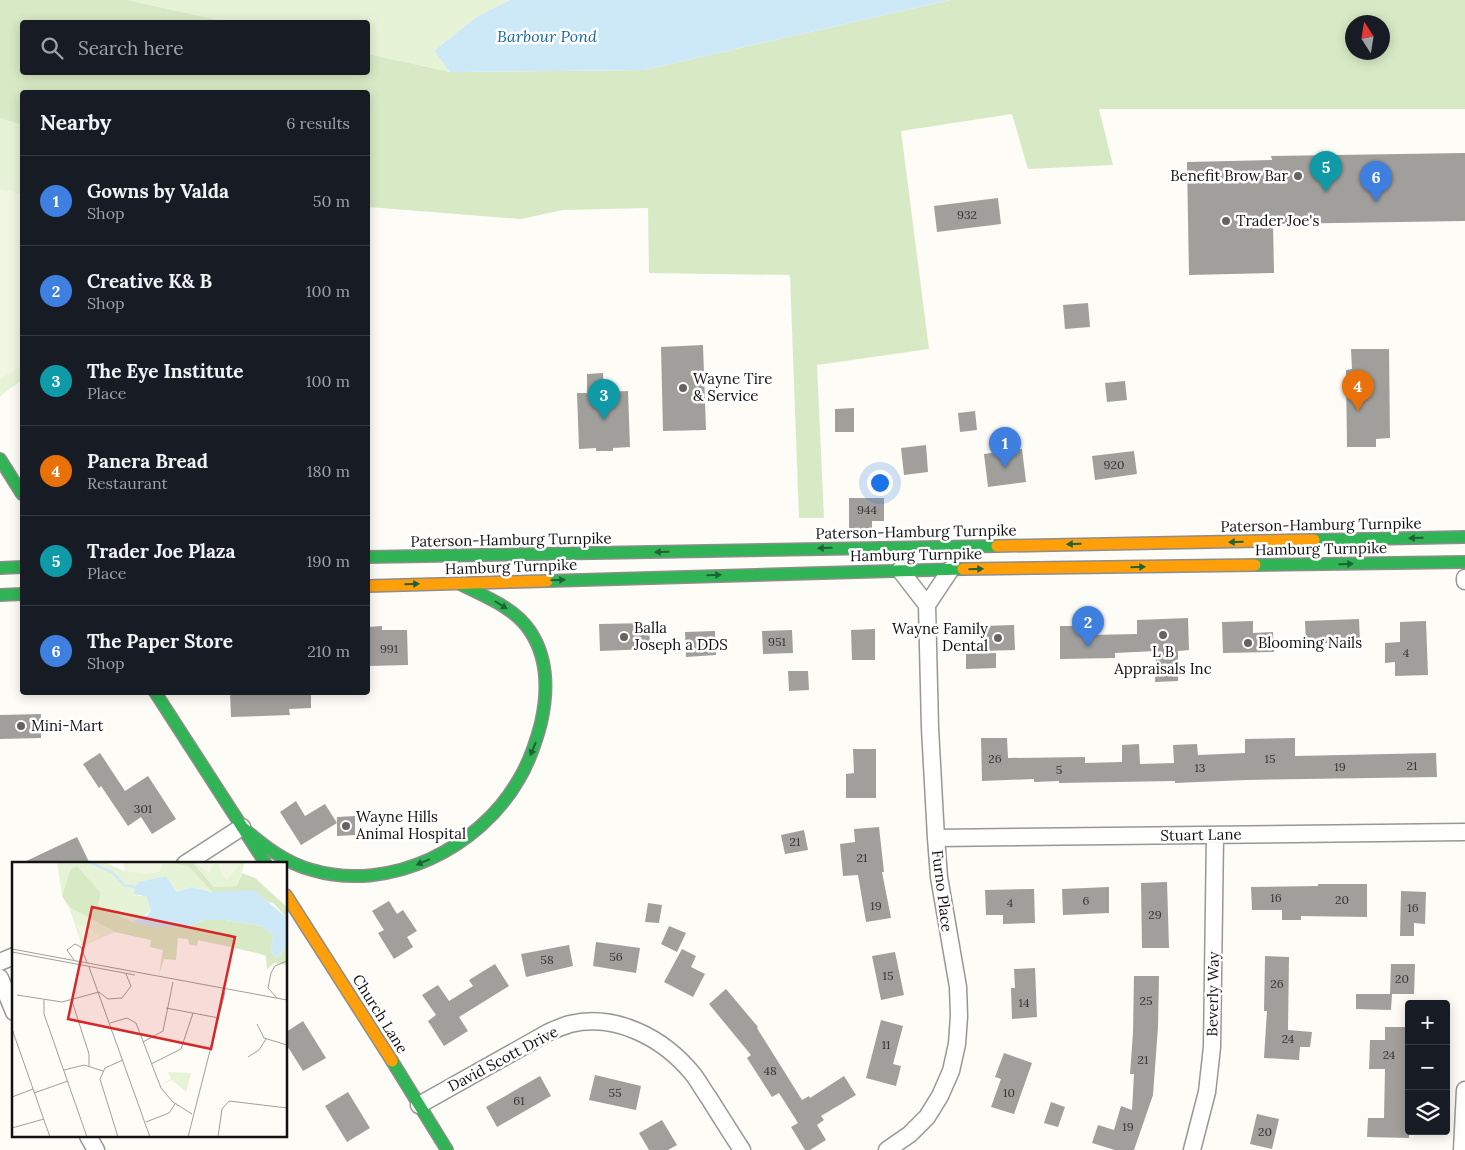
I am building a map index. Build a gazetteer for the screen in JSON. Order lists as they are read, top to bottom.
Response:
{
  "streets": {
    "main road": ["Paterson-Hamburg Turnpike", "Hamburg Turnpike", "Church Lane"],
    "street": [
      "Stuart Lane",
      "Furno Place",
      "Beverly Way",
      "David Scott Drive"
    ]
  },
  "crossings": [
    ["Stuart Lane", "Furno Place"],
    ["Stuart Lane", "Beverly Way"],
    ["Church Lane", "David Scott Drive"]
  ],
  "one_way": ["Paterson-Hamburg Turnpike", "Hamburg Turnpike"],
  "water": ["Barbour Pond"],
  "places": [
    "Benefit Brow Bar",
    "Trader Joe's",
    "Wayne Tire & Service",
    "L B Appraisals Inc",
    "Balla Joseph a DDS",
    "Wayne Family Dental",
    "Blooming Nails",
    "Mini-Mart",
    "Wayne Hills Animal Hospital"
  ],
  "house_numbers": [
    "932",
    "920",
    "944",
    "951",
    "991",
    "4",
    "26",
    "15",
    "21",
    "19",
    "13",
    "5",
    "301",
    "21",
    "21",
    "16",
    "20",
    "6",
    "4",
    "19",
    "16",
    "29",
    "56",
    "58",
    "15",
    "20",
    "26",
    "25",
    "14",
    "24",
    "11",
    "24",
    "21",
    "48",
    "55",
    "10",
    "61",
    "19",
    "20"
  ],
  "north": "top",
  "page": {
    "search": "Search here",
    "heading": ["Nearby", "6 results"],
    "pins": [
      "5",
      "6",
      "4",
      "3",
      "1",
      "2"
    ],
    "list": [
      {
        "mark": "1",
        "name": "Gowns by Valda",
        "note": "Shop",
        "value": "50 m"
      },
      {
        "mark": "2",
        "name": "Creative K& B",
        "note": "Shop",
        "value": "100 m"
      },
      {
        "mark": "3",
        "name": "The Eye Institute",
        "note": "Place",
        "value": "100 m"
      },
      {
        "mark": "4",
        "name": "Panera Bread",
        "note": "Restaurant",
        "value": "180 m"
      },
      {
        "mark": "5",
        "name": "Trader Joe Plaza",
        "note": "Place",
        "value": "190 m"
      },
      {
        "mark": "6",
        "name": "The Paper Store",
        "note": "Shop",
        "value": "210 m"
      }
    ],
    "map_buttons": ["+", "−"]
  }
}
